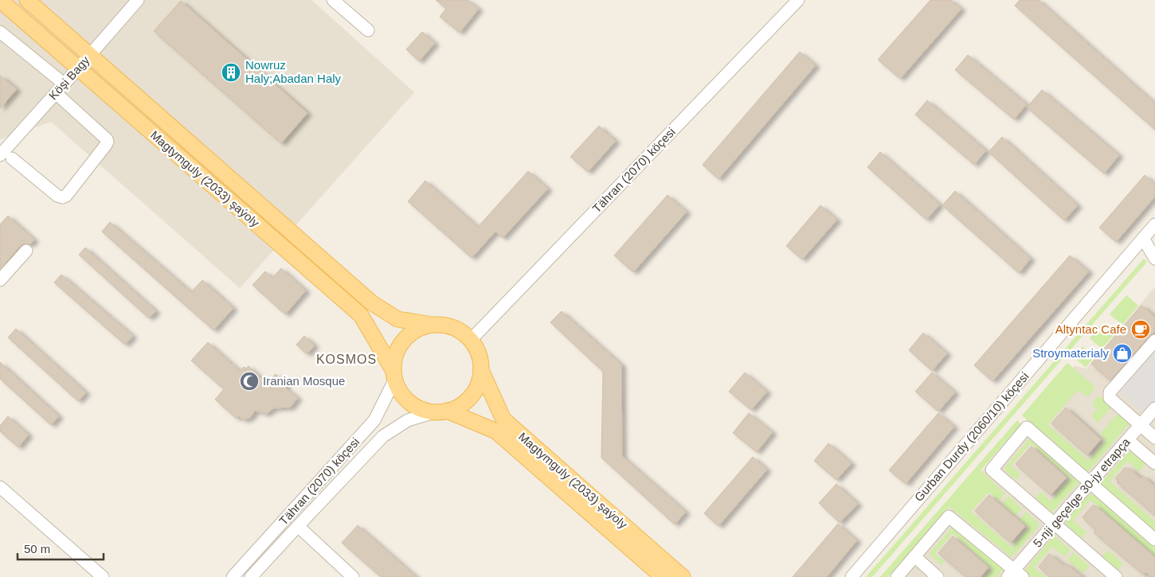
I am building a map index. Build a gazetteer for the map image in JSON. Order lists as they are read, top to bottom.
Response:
{
  "streets": {
    "main road": ["Magtymguly (2033) şaýoly"],
    "street": [
      "Köşi Bagy",
      "Tähran (2070) köçesi",
      "Gurban Durdy (2060/10) köçesi",
      "5-nji geçelge 30-jy etrapça"
    ]
  },
  "crossings": [
    ["Köşi Bagy", "Magtymguly (2033) şaýoly"],
    ["Tähran (2070) köçesi", "Magtymguly (2033) şaýoly"]
  ],
  "districts": ["KOSMOS"],
  "places": {
    "building": ["Nowruz Haly;Abadan Haly"],
    "cafe": ["Altyntac Cafe"],
    "shop": ["Stroymaterialy"],
    "mosque": ["Iranian Mosque"]
  },
  "scale_bar": "50 m"
}
